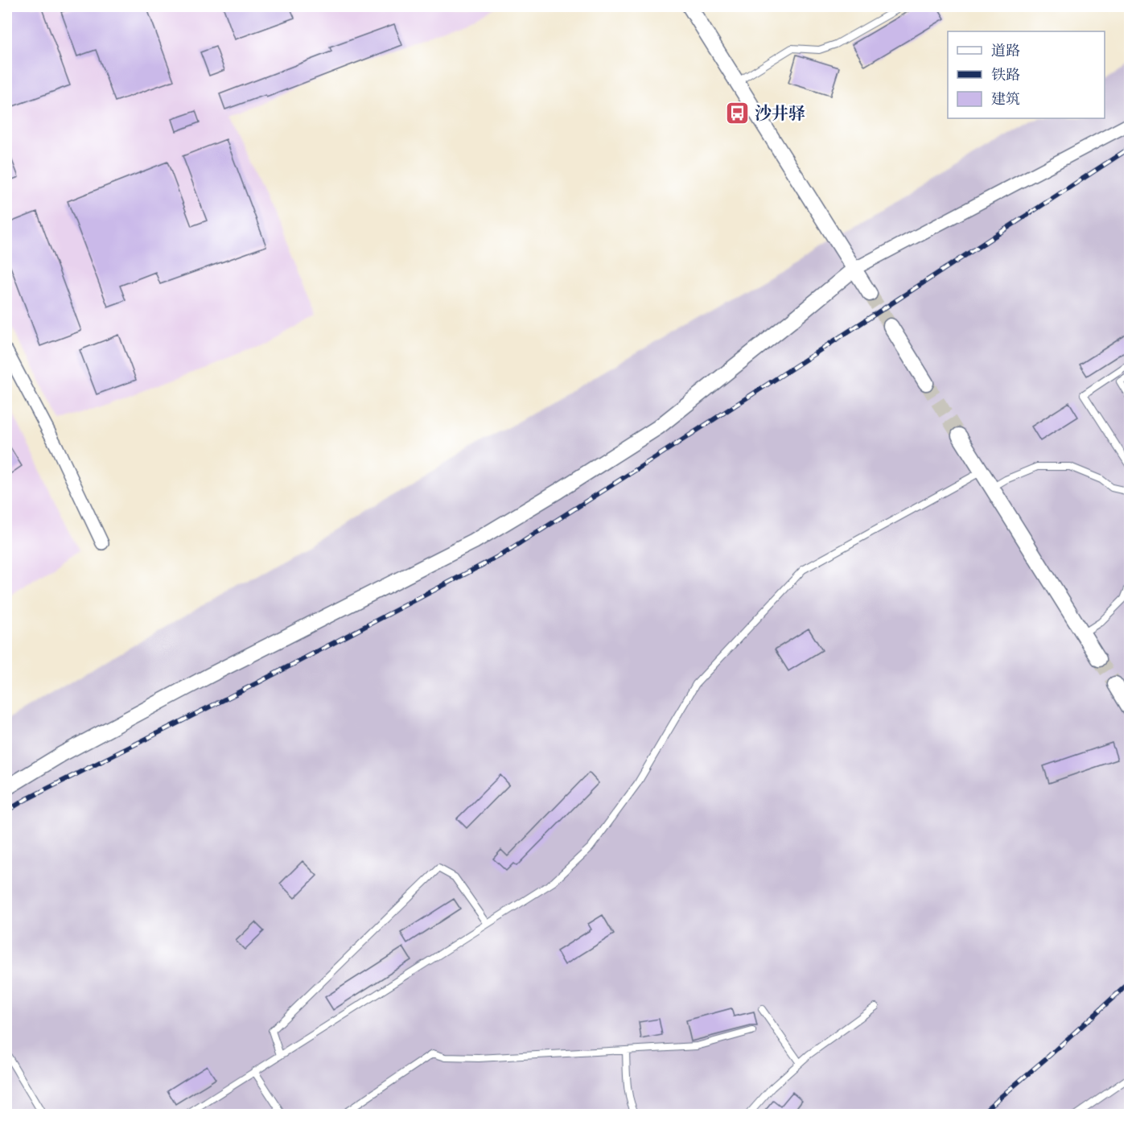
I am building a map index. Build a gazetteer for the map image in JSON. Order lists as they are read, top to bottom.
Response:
{
  "places": {
    "bus stop": ["沙井驿"]
  },
  "legend": ["道路", "铁路", "建筑"]
}
